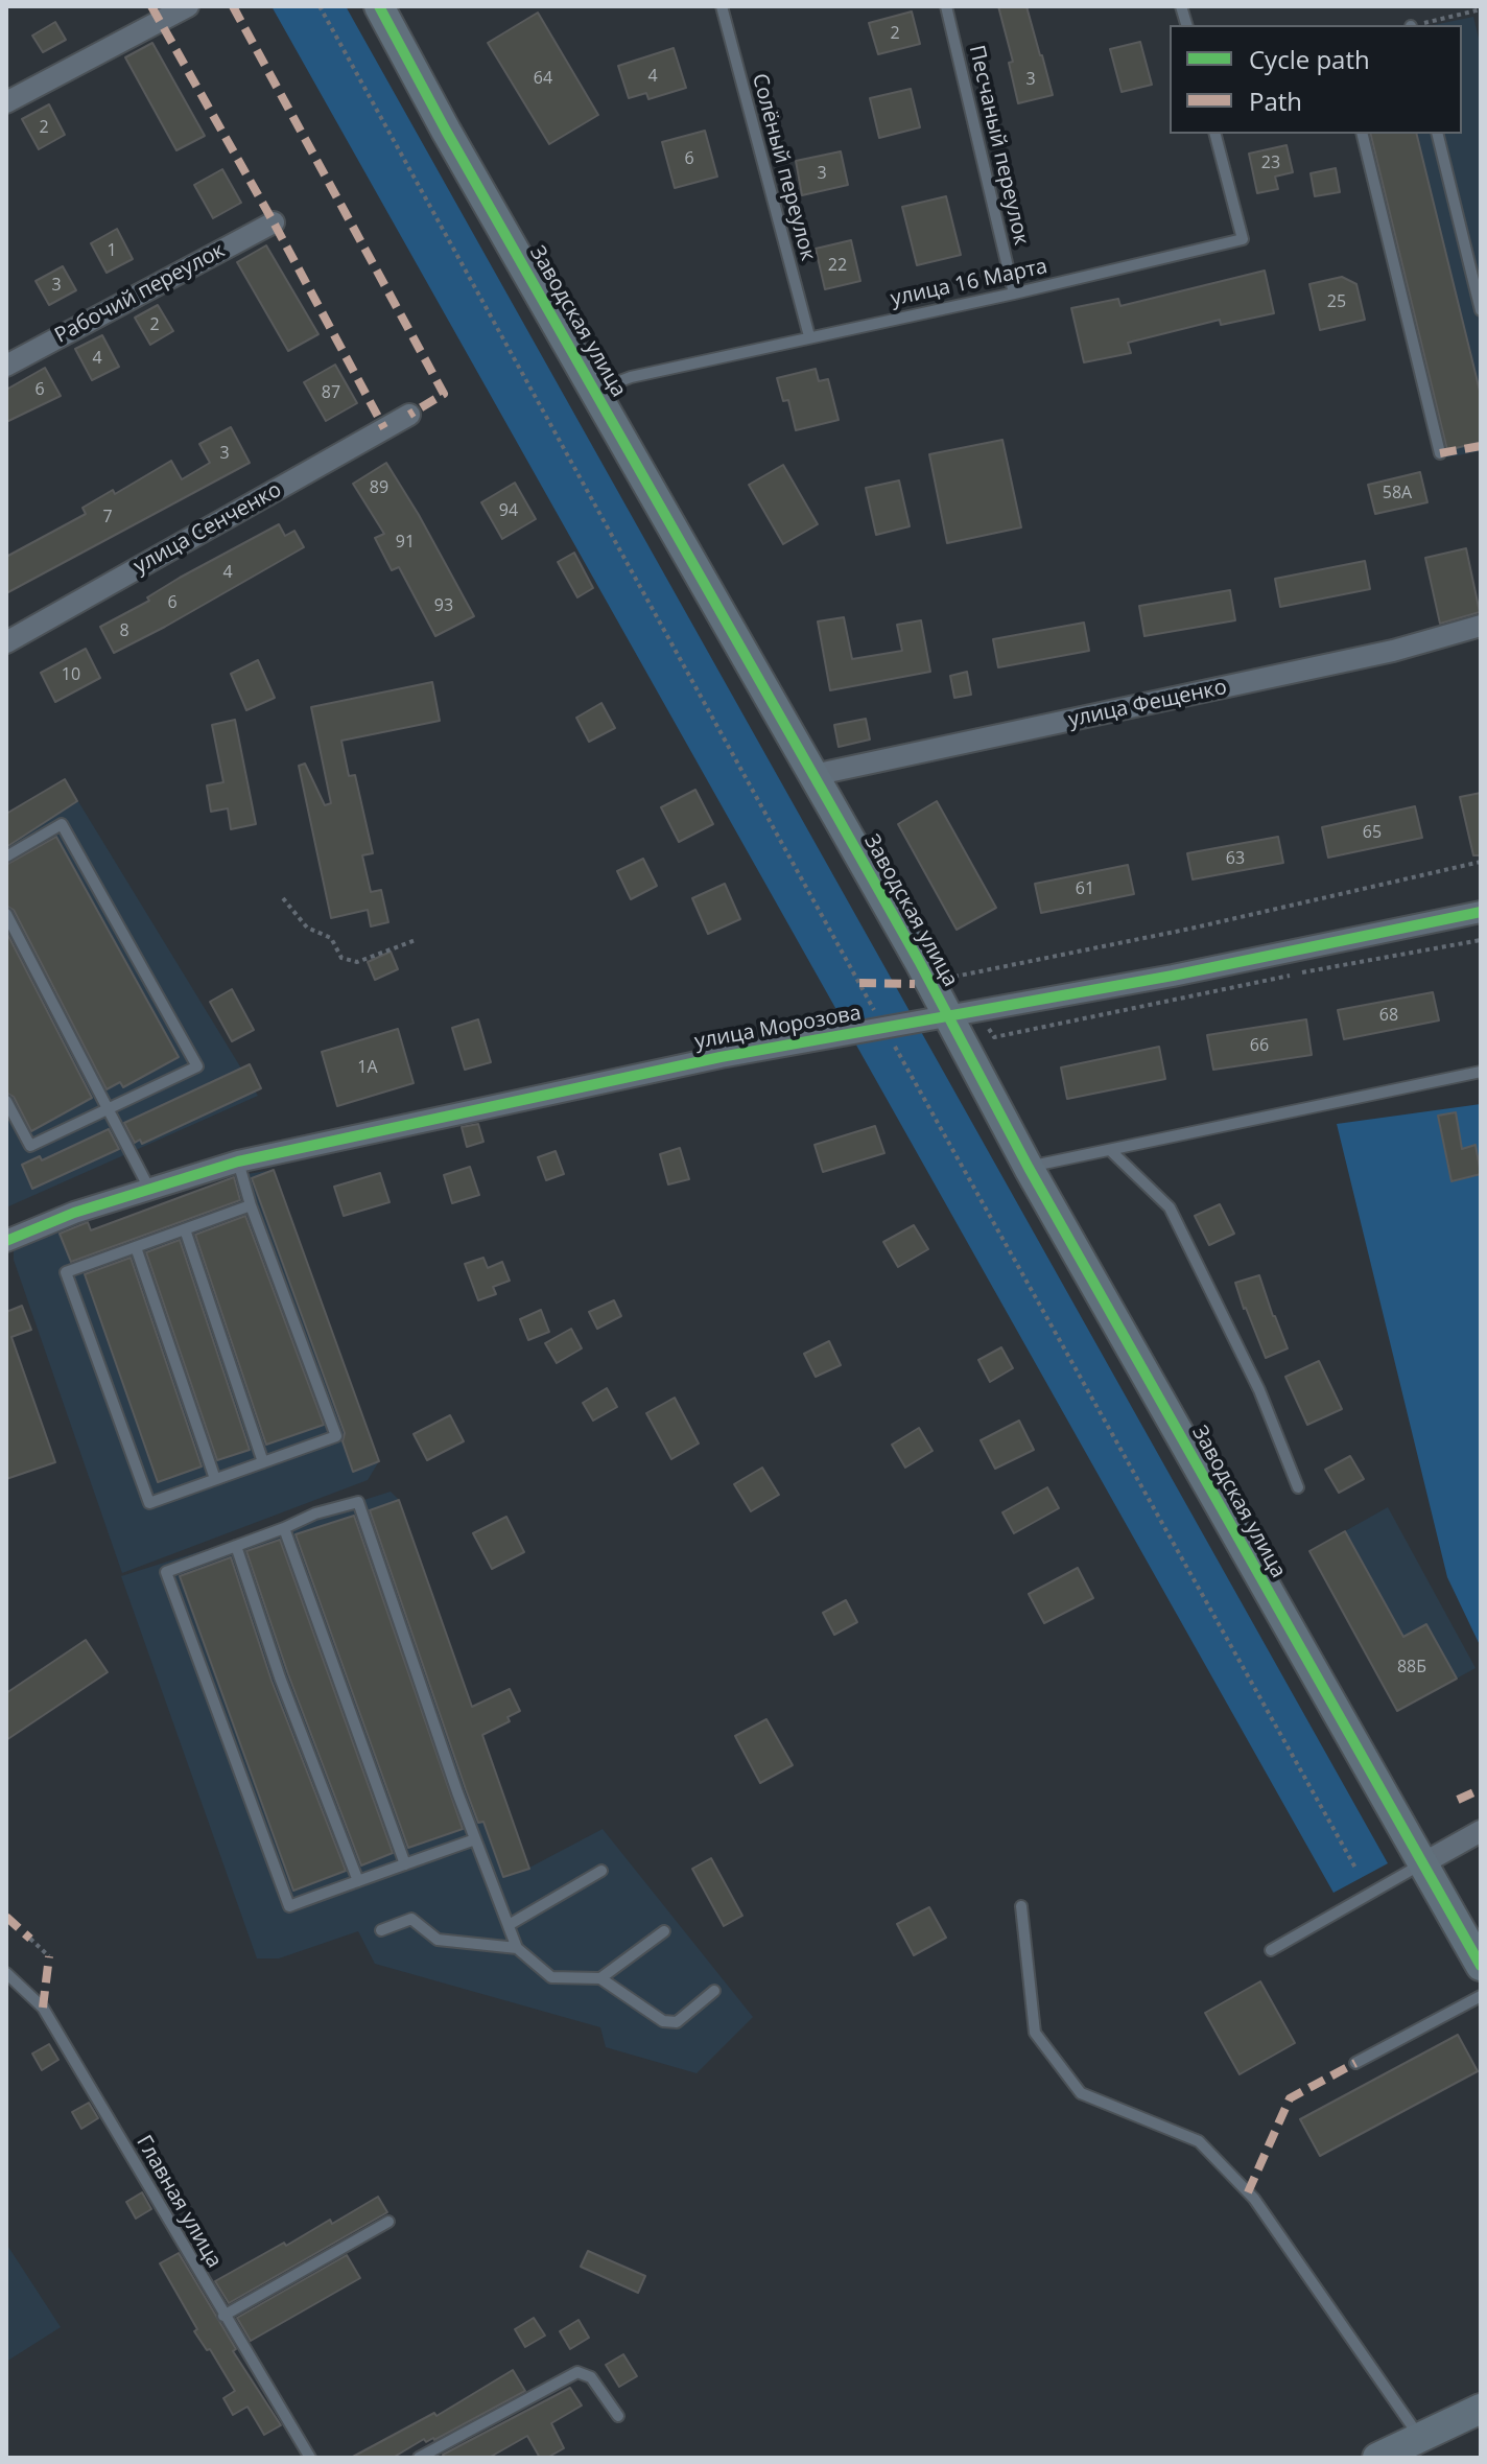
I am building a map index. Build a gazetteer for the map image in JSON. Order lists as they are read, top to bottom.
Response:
{
  "streets": {
    "street": [
      "Рабочий переулок",
      "Заводская улица",
      "улица Сенченко",
      "улица Фещенко",
      "улица Морозова"
    ],
    "lane": [
      "Песчаный переулок",
      "Солёный переулок",
      "улица 16 Марта",
      "Главная улица"
    ]
  },
  "crossings": [
    ["Песчаный переулок", "улица 16 Марта"],
    ["Солёный переулок", "улица 16 Марта"],
    ["улица 16 Марта", "Заводская улица"],
    ["Заводская улица", "улица Фещенко"],
    ["Заводская улица", "улица Морозова"]
  ],
  "house_numbers": [
    "2",
    "4",
    "64",
    "3",
    "2",
    "6",
    "23",
    "3",
    "1",
    "22",
    "3",
    "25",
    "2",
    "4",
    "6",
    "87",
    "3",
    "89",
    "58А",
    "94",
    "7",
    "91",
    "4",
    "6",
    "93",
    "8",
    "10",
    "65",
    "63",
    "61",
    "68",
    "66",
    "1А",
    "88Б"
  ],
  "legend": ["Cycle path", "Path"]
}
